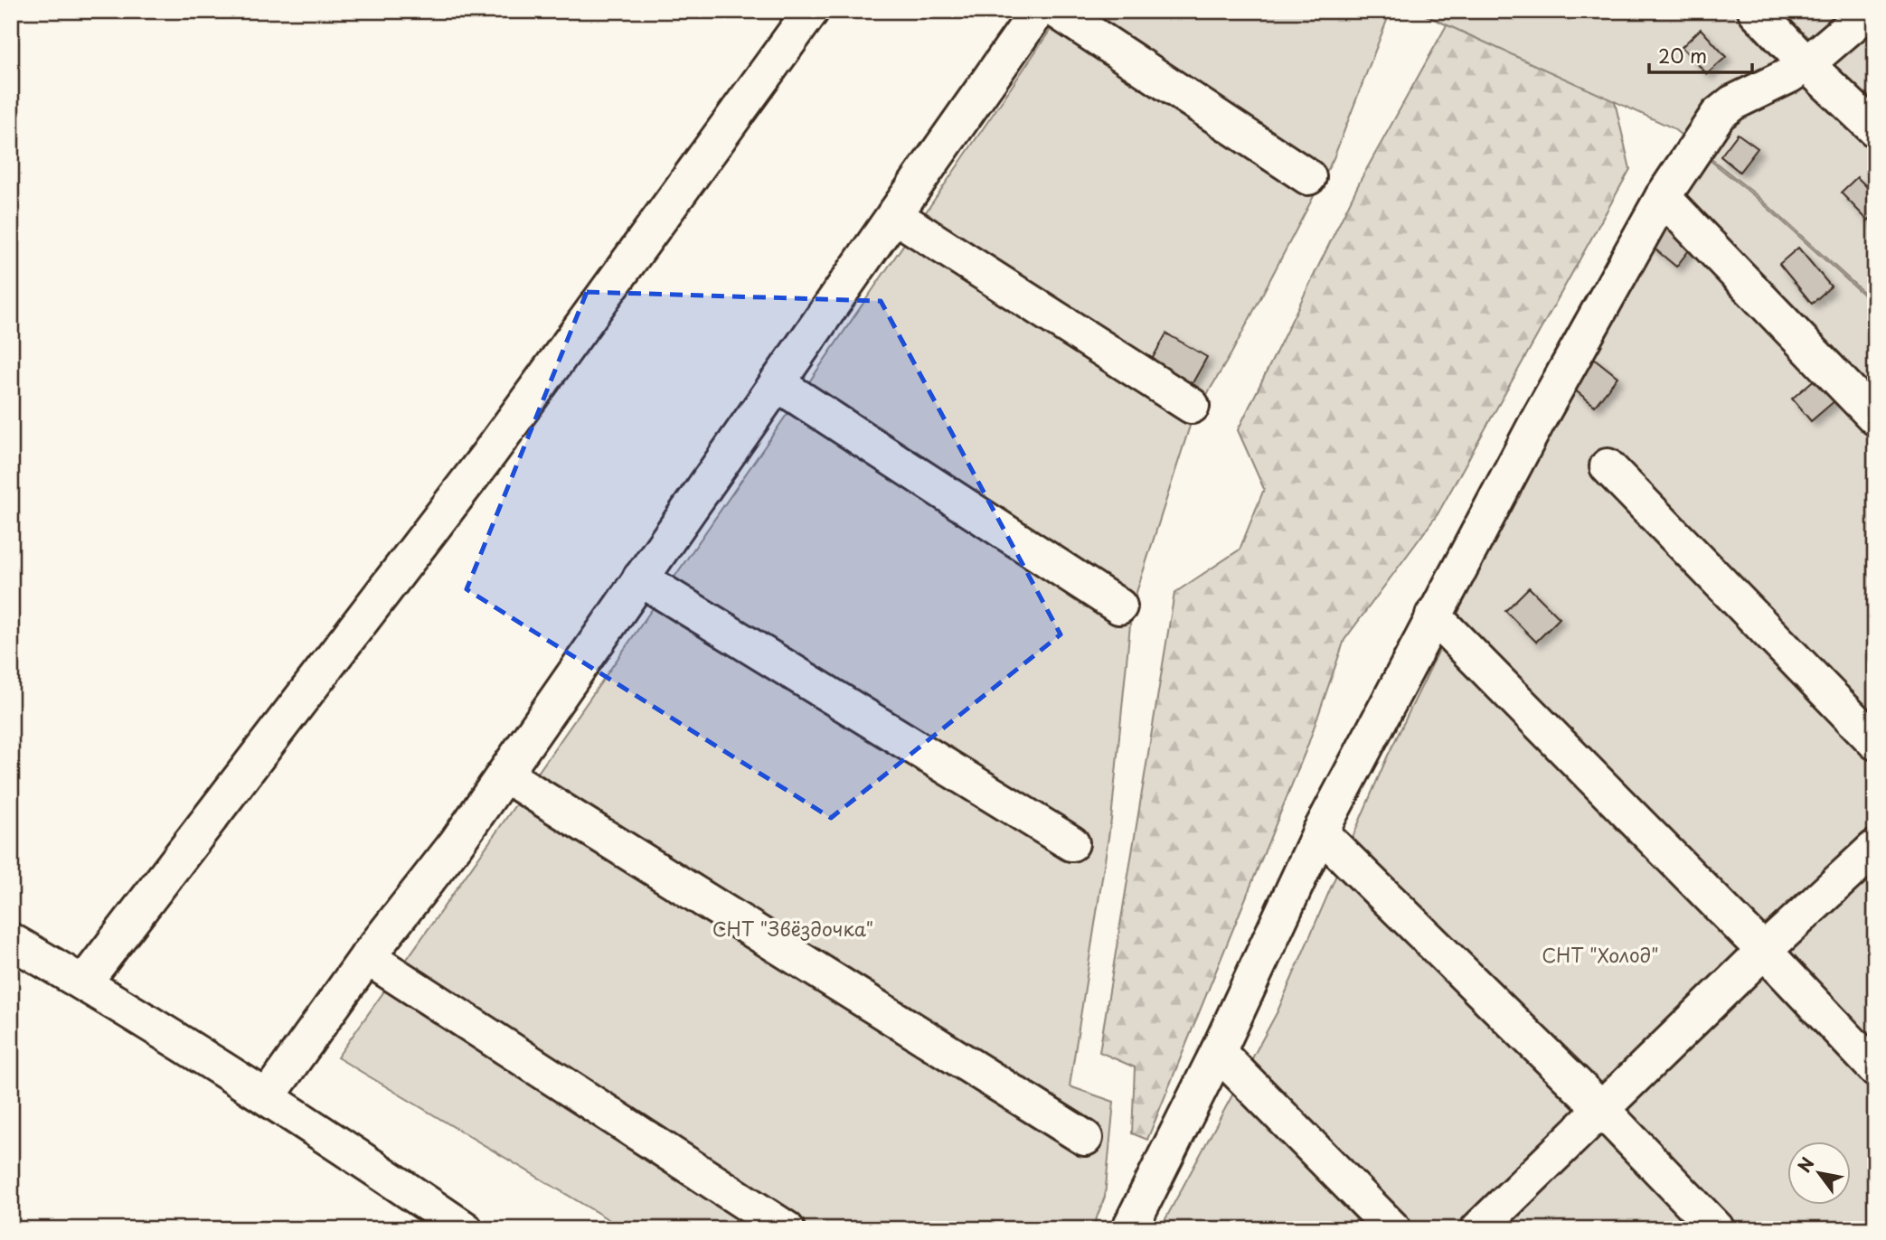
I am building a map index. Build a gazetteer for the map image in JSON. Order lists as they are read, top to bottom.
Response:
{
  "parks": ["СНТ \"Звёздочка\"", "СНТ \"Холод\""],
  "scale_bar": "20 m",
  "north": "top left"
}
